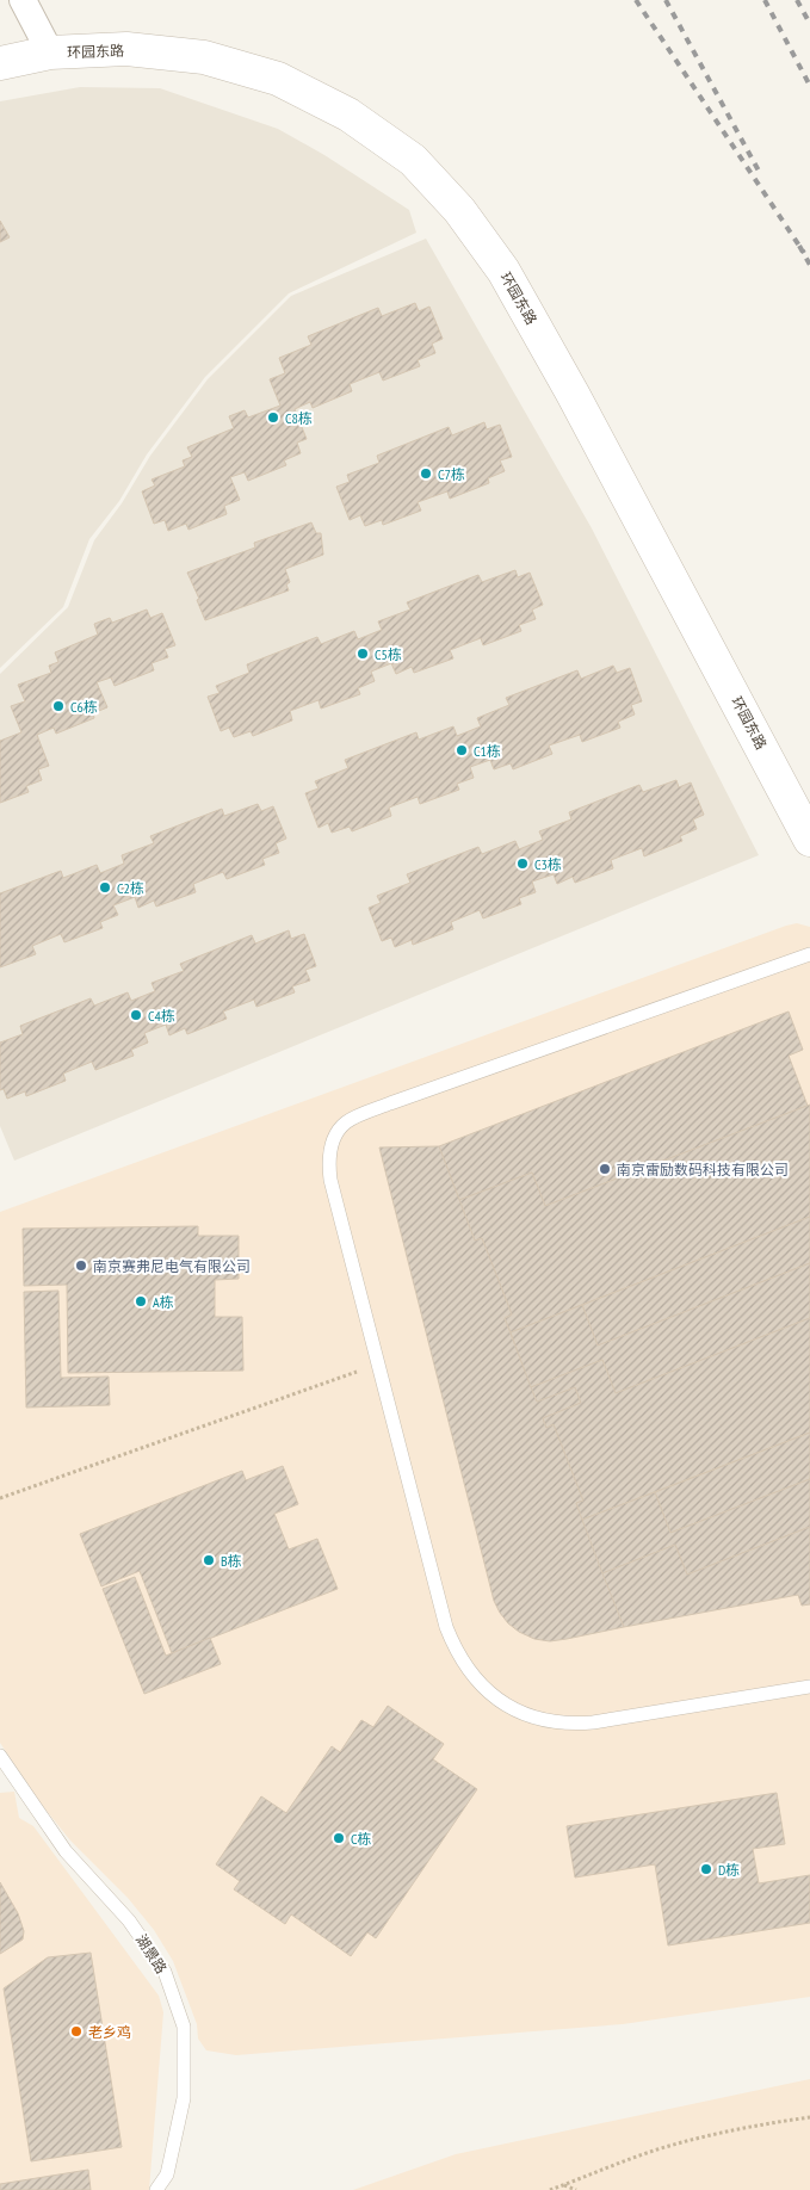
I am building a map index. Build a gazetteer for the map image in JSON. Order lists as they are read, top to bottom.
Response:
{
  "streets": {
    "street": ["环园东路"],
    "lane": ["湖景路"]
  },
  "places": [
    "C8栋",
    "C7栋",
    "C5栋",
    "C6栋",
    "C1栋",
    "C3栋",
    "C2栋",
    "C4栋",
    "南京雷励数码科技有限公司",
    "南京赛弗尼电气有限公司",
    "A栋",
    "B栋",
    "C栋",
    "D栋",
    "老乡鸡"
  ]
}
